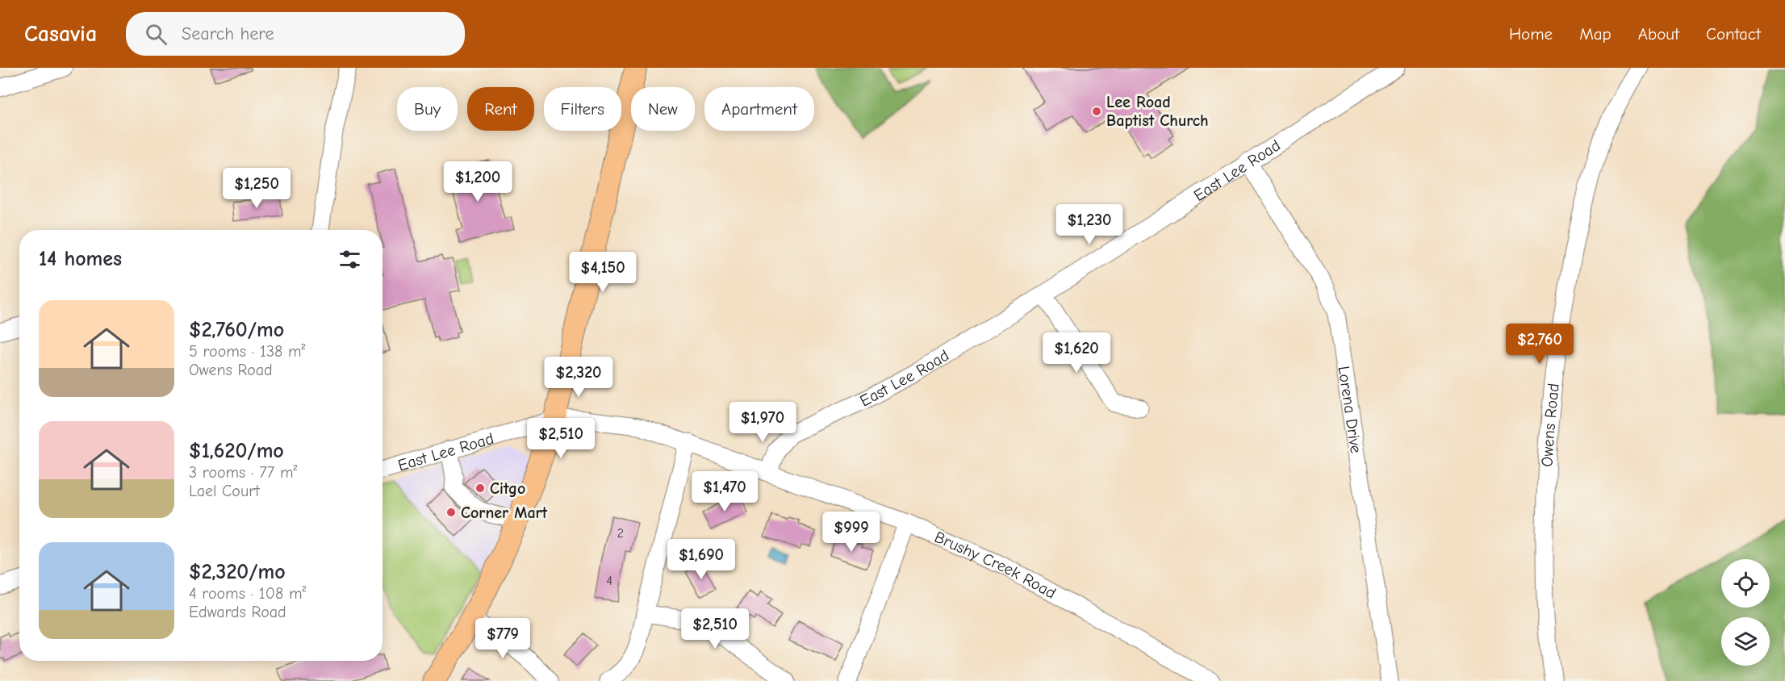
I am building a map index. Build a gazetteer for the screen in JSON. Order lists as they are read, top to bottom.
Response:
{
  "streets": {
    "street": [
      "East Lee Road",
      "Lorena Drive",
      "Owens Road",
      "Brushy Creek Road"
    ]
  },
  "crossings": [
    ["East Lee Road", "Lorena Drive"],
    ["East Lee Road", "Brushy Creek Road"]
  ],
  "places": ["Lee Road Baptist Church", "Citgo", "Corner Mart"],
  "house_numbers": ["2", "4"],
  "page": {
    "header": "Casavia",
    "search": "Search here",
    "nav": [
      "Home",
      "Map",
      "About",
      "Contact"
    ],
    "chip": [
      "Buy",
      "Rent",
      "Filters",
      "New",
      "Apartment"
    ],
    "price": [
      "$1,200",
      "$1,250",
      "$1,230",
      "$4,150",
      "$2,760",
      "$1,620",
      "$2,320",
      "$1,970",
      "$2,510",
      "$1,470",
      "$999",
      "$1,690",
      "$2,510",
      "$779"
    ],
    "heading": "14 homes",
    "list": [
      {
        "name": "$2,760/mo",
        "note": "5 rooms · 138 m² · Owens Road"
      },
      {
        "name": "$1,620/mo",
        "note": "3 rooms · 77 m² · Lael Court"
      },
      {
        "name": "$2,320/mo",
        "note": "4 rooms · 108 m² · Edwards Road"
      }
    ]
  }
}
